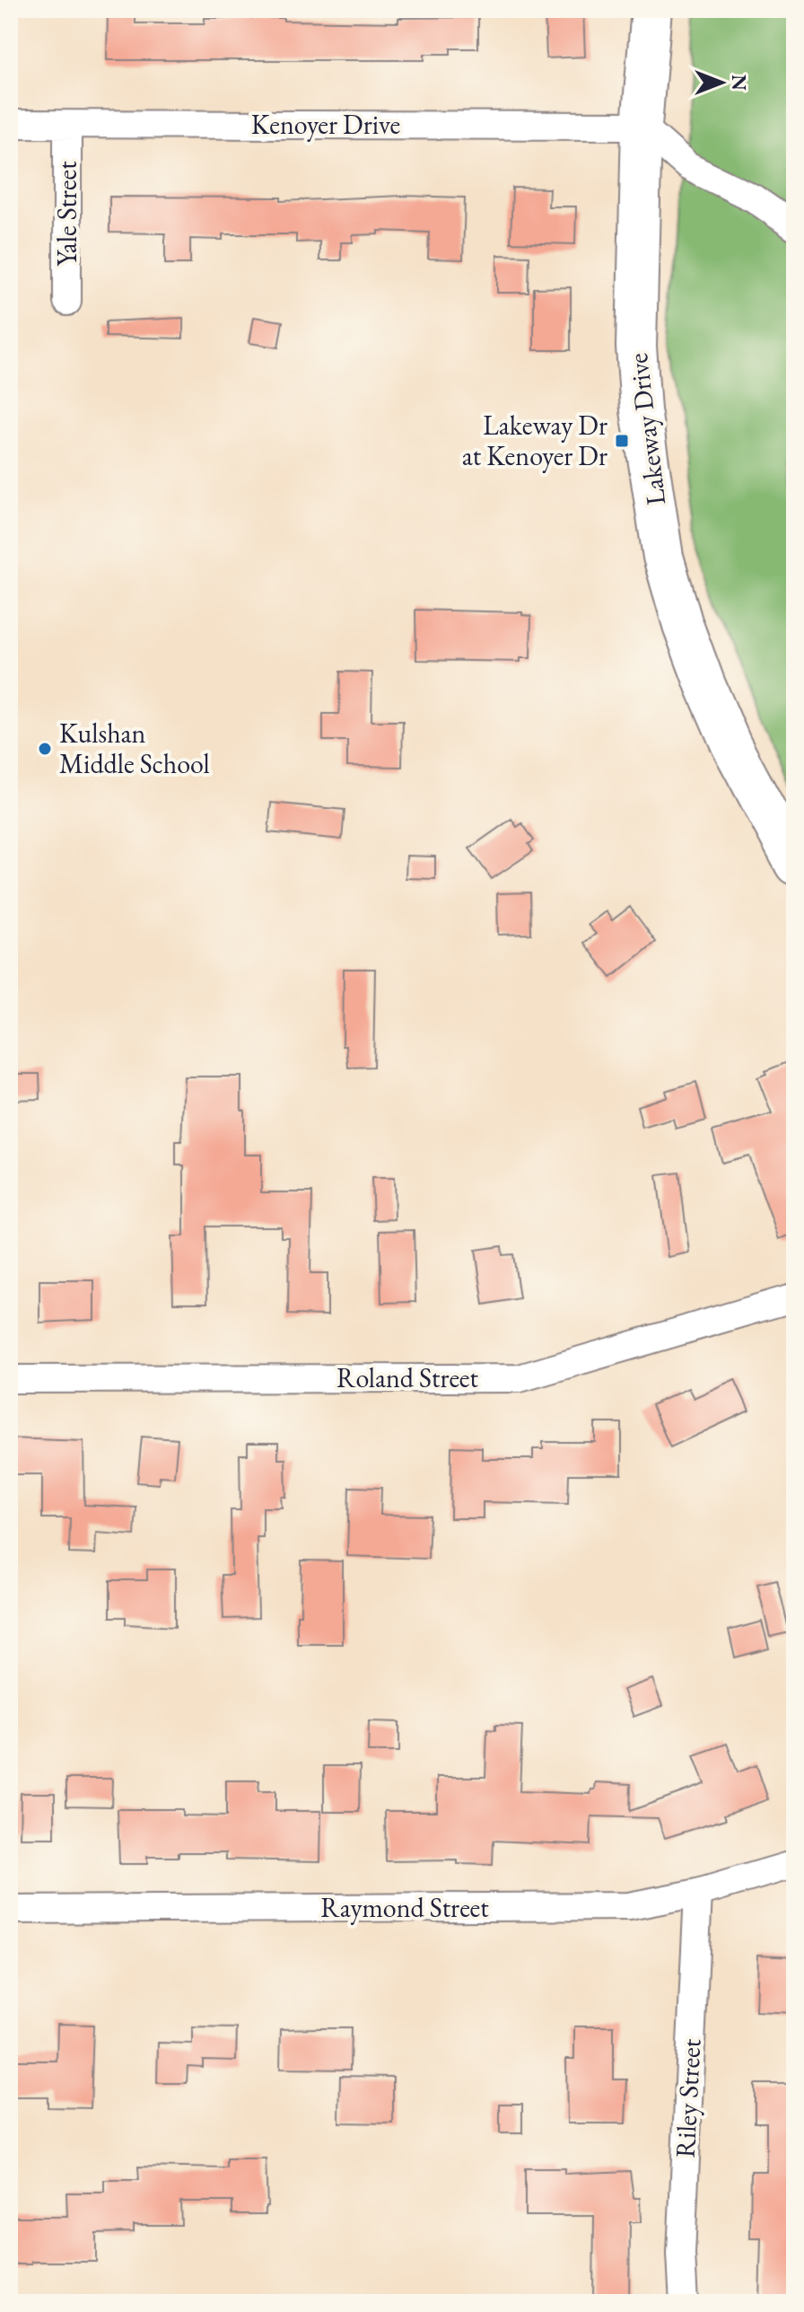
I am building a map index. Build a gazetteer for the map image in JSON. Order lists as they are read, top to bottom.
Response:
{
  "streets": {
    "main road": ["Lakeway Drive"],
    "street": [
      "Kenoyer Drive",
      "Yale Street",
      "Roland Street",
      "Raymond Street",
      "Riley Street"
    ]
  },
  "crossings": [
    ["Kenoyer Drive", "Yale Street"],
    ["Kenoyer Drive", "Lakeway Drive"],
    ["Raymond Street", "Riley Street"]
  ],
  "places": {
    "transit": ["Lakeway Dr at Kenoyer Dr"],
    "other": ["Kulshan Middle School"]
  },
  "north": "right"
}
